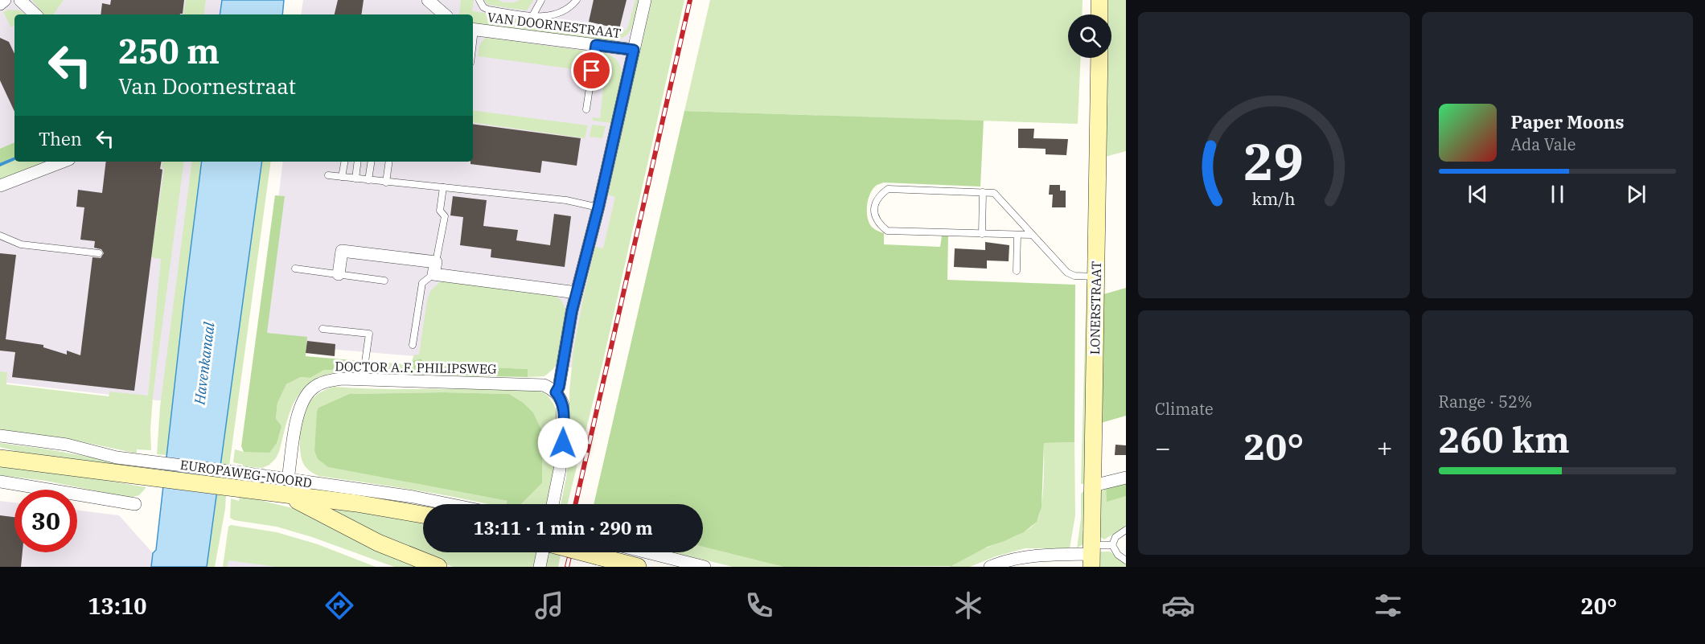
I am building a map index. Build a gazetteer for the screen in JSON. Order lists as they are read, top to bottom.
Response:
{
  "streets": {
    "main road": ["LONERSTRAAT", "EUROPAWEG-NOORD"],
    "street": ["VAN DOORNESTRAAT", "DOCTOR A.F. PHILIPSWEG"]
  },
  "crossings": [
    ["DOCTOR A.F. PHILIPSWEG", "EUROPAWEG-NOORD"]
  ],
  "water": ["Havenkanaal"],
  "page": {
    "turn": ["250 m", "Van Doornestraat"],
    "song": ["Paper Moons", "Ada Vale"],
    "then": "Then",
    "tile": [
      "Climate",
      ["Range · 52%", "260 km"]
    ],
    "heat": ["−", "20°", "+"],
    "limit": "30",
    "trip": "13:11 · 1 min · 290 m",
    "tabs": ["13:10", "20°"],
    "gauge": ["29", "km/h"]
  }
}
